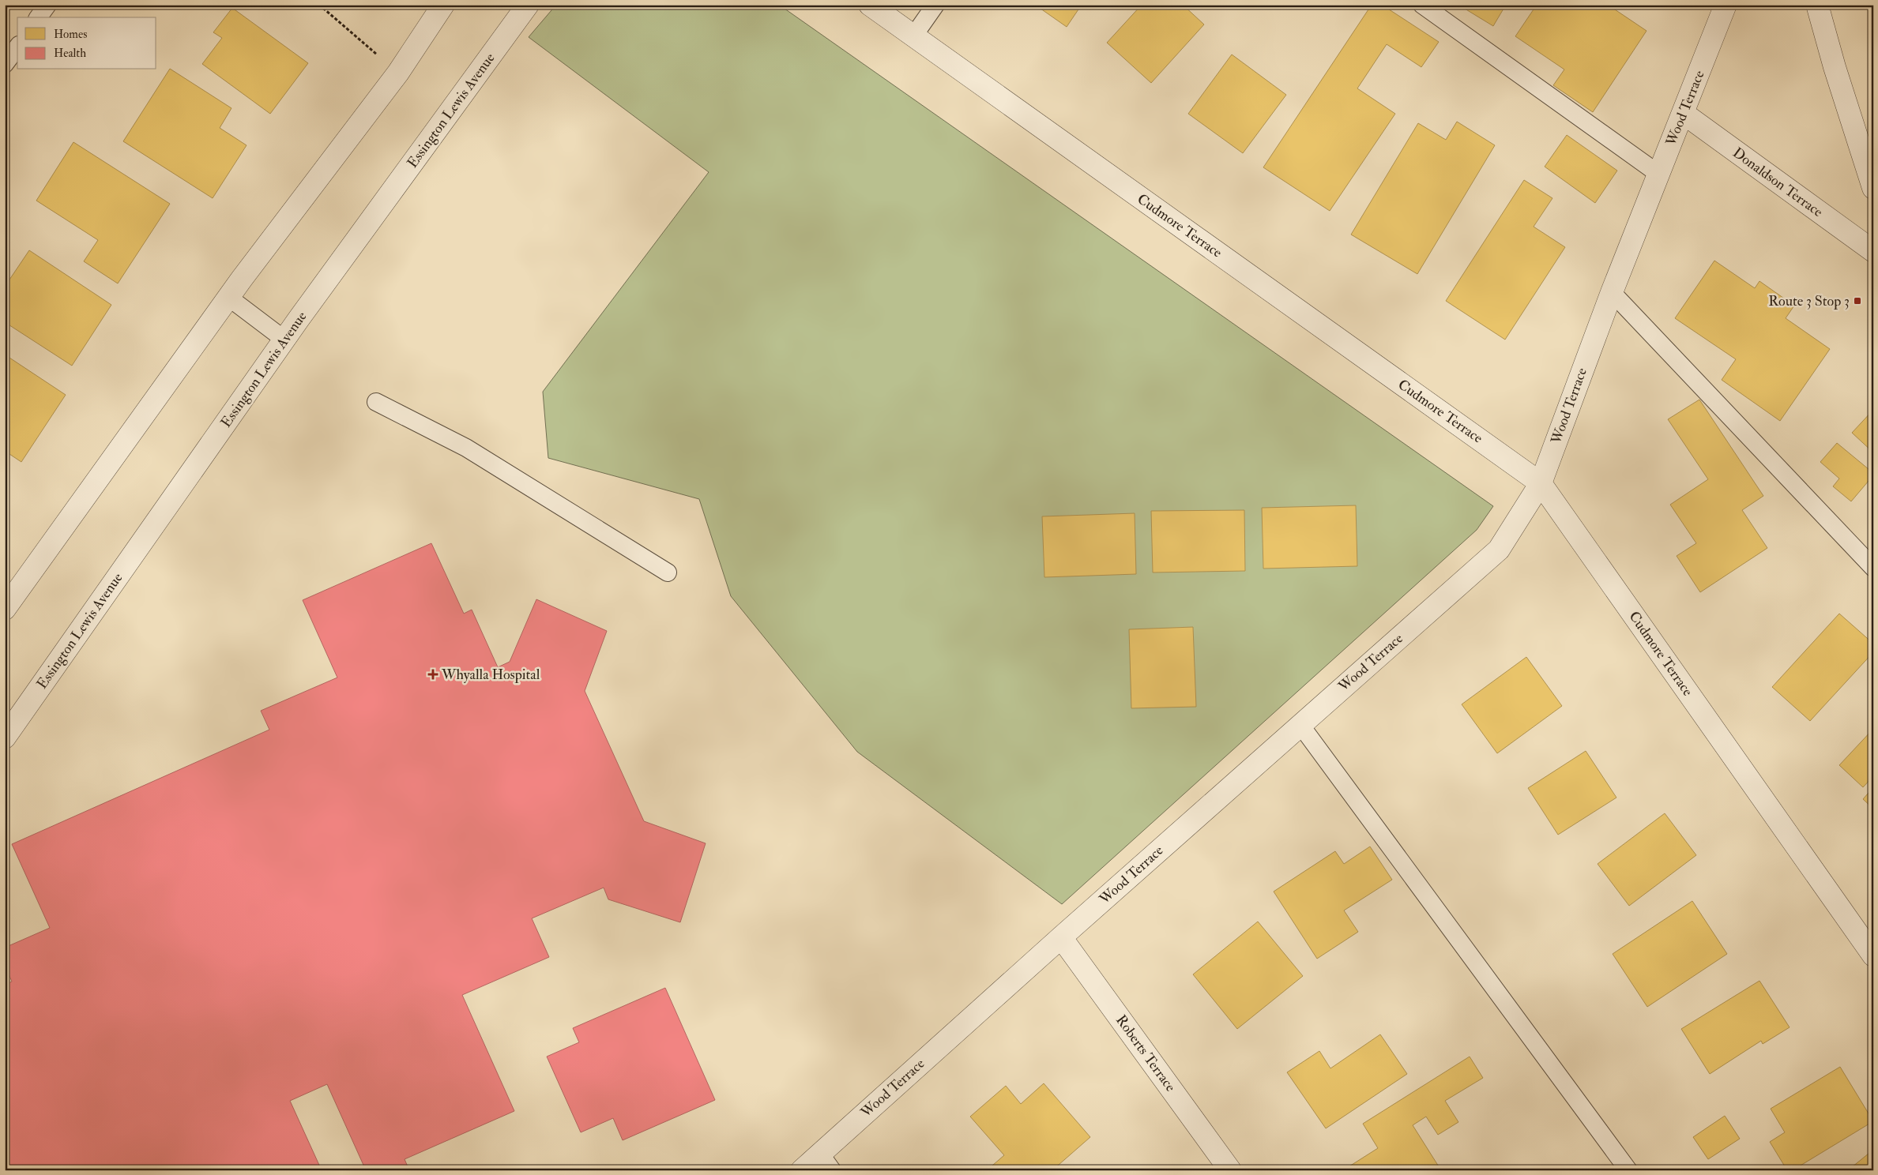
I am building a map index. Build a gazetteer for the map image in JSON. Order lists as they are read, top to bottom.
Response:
{
  "streets": {
    "street": [
      "Wood Terrace",
      "Essington Lewis Avenue",
      "Donaldson Terrace",
      "Cudmore Terrace",
      "Roberts Terrace"
    ]
  },
  "crossings": [
    ["Wood Terrace", "Donaldson Terrace"],
    ["Wood Terrace", "Cudmore Terrace"],
    ["Wood Terrace", "Roberts Terrace"]
  ],
  "places": {
    "transit": ["Route 3 Stop 3"],
    "health": ["Whyalla Hospital"]
  },
  "legend": ["Homes", "Health"]
}
